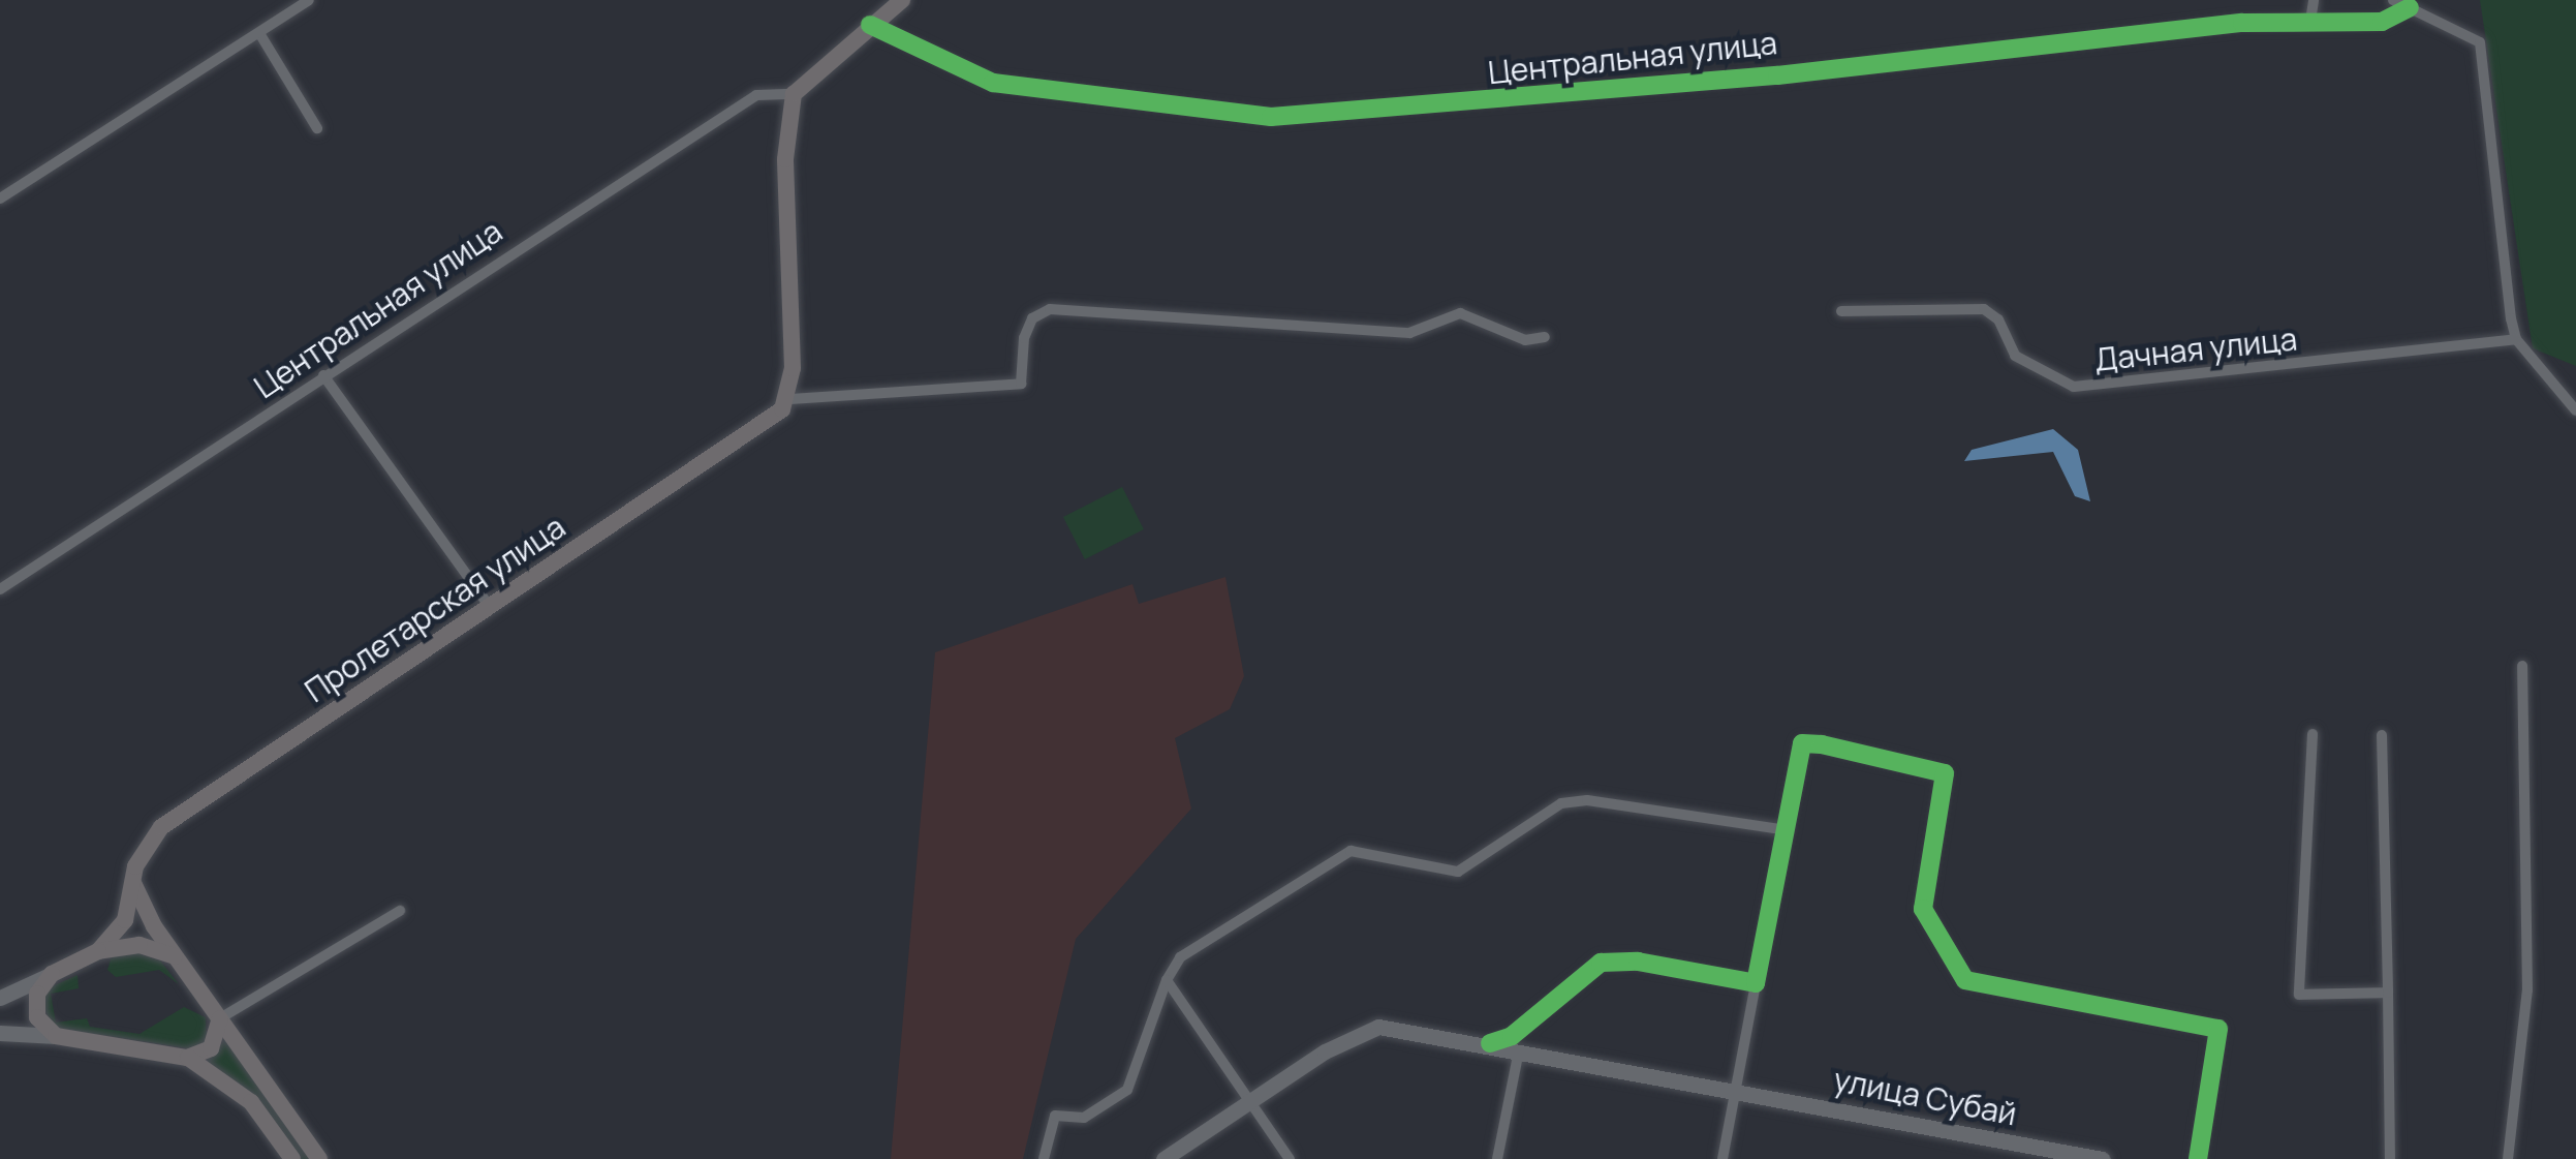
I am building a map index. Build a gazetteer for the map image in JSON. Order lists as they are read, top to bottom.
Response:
{
  "streets": {
    "main road": ["Пролетарская улица"],
    "street": ["Центральная улица", "Дачная улица", "улица Субай"]
  }
}
